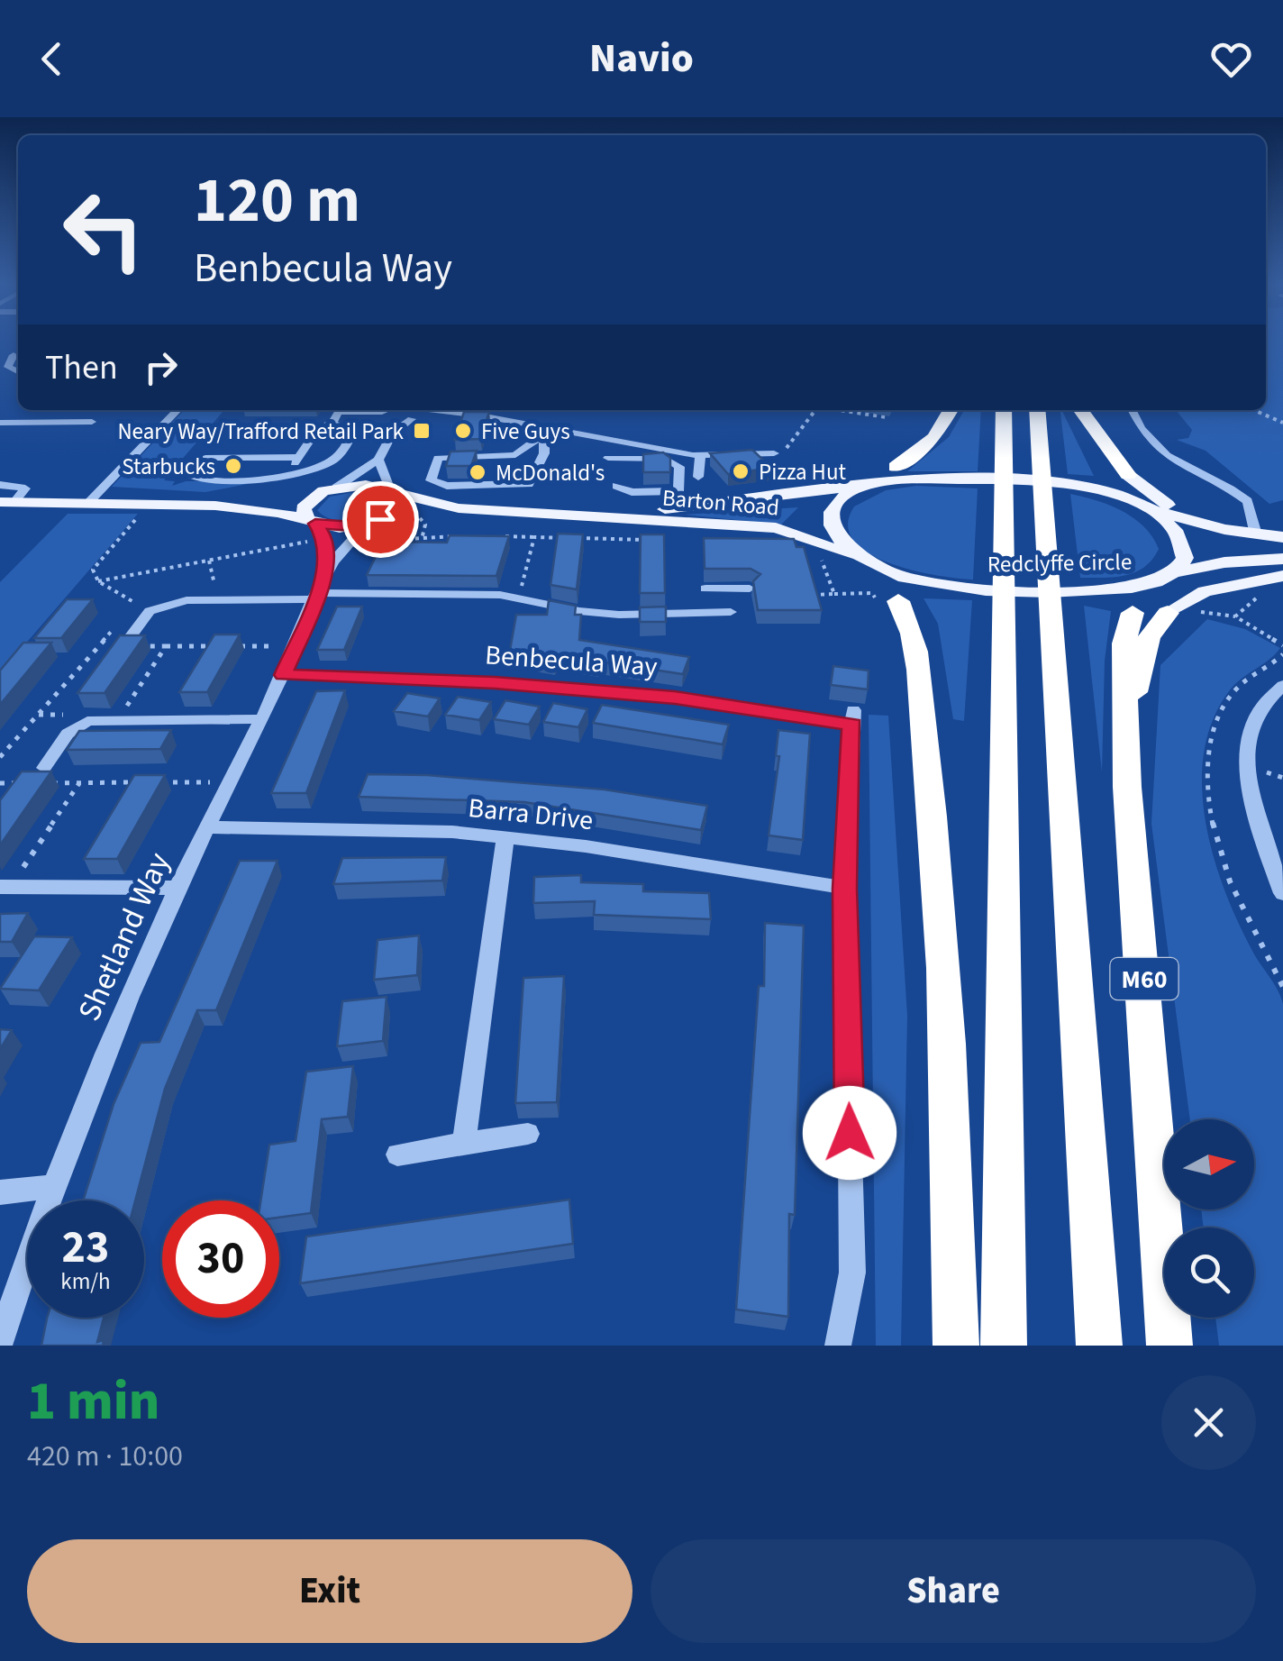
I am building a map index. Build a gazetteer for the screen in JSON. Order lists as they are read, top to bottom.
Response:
{
  "streets": {
    "highway": ["M60"],
    "main road": ["Barton Road", "Redclyffe Circle"],
    "street": ["Benbecula Way", "Barra Drive", "Shetland Way"]
  },
  "crossings": [
    ["Barton Road", "Redclyffe Circle"],
    ["Barton Road", "Shetland Way"],
    ["Benbecula Way", "Barra Drive"],
    ["Benbecula Way", "Shetland Way"],
    ["Barra Drive", "Shetland Way"]
  ],
  "places": {
    "transit": ["Neary Way/Trafford Retail Park"],
    "other": [
      "Five Guys",
      "Starbucks",
      "Pizza Hut",
      "McDonald's"
    ]
  },
  "north": "right",
  "page": {
    "header": "Navio",
    "turn": ["120 m", "Benbecula Way"],
    "then": "Then",
    "speed": "23 km/h",
    "limit": "30",
    "heading": ["1 min", "420 m · 10:00"],
    "buttons": ["Exit", "Share"]
  }
}
